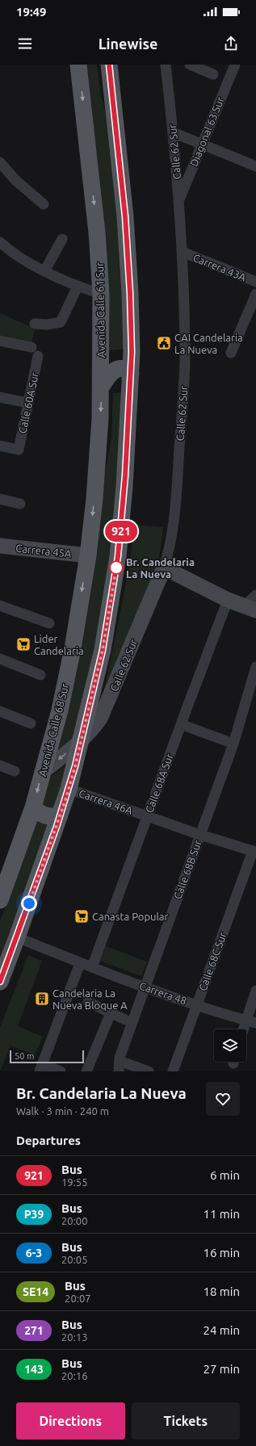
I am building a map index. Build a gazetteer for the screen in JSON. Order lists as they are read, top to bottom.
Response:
{
  "streets": {
    "main road": ["Avenida Calle 61 Sur", "Avenida Calle 68 Sur"],
    "street": [
      "Diagonal 63 Sur",
      "Calle 62 Sur",
      "Carrera 43A",
      "Calle 60A Sur",
      "Carrera 45A",
      "Calle 68A Sur",
      "Carrera 46A",
      "Calle 68B Sur",
      "Calle 68C Sur",
      "Carrera 48"
    ]
  },
  "crossings": [
    ["Diagonal 63 Sur", "Calle 62 Sur"],
    ["Calle 62 Sur", "Carrera 43A"],
    ["Calle 62 Sur", "Avenida Calle 68 Sur"],
    ["Avenida Calle 61 Sur", "Carrera 45A"],
    ["Avenida Calle 61 Sur", "Avenida Calle 68 Sur"],
    ["Carrera 45A", "Avenida Calle 68 Sur"],
    ["Calle 68A Sur", "Carrera 46A"],
    ["Calle 68A Sur", "Carrera 48"],
    ["Carrera 46A", "Calle 68B Sur"],
    ["Carrera 46A", "Calle 68C Sur"],
    ["Calle 68B Sur", "Carrera 48"],
    ["Calle 68C Sur", "Carrera 48"]
  ],
  "places": {
    "public building": ["CAI Candelaria La Nueva"],
    "other": ["Br. Candelaria La Nueva"],
    "supermarket": ["Lider Candelaria", "Canasta Popular"],
    "building": ["Candelaria La Nueva Bloque A"]
  },
  "lines": ["bus line 921"],
  "scale_bar": "50 m",
  "page": {
    "status": "19:49",
    "header": "Linewise",
    "on_map": "921",
    "scale": "50 m",
    "heading": [
      ["Br. Candelaria La Nueva", "Walk · 3 min · 240 m"],
      "Departures"
    ],
    "list": [
      {
        "mark": "921",
        "name": "Bus",
        "note": "19:55",
        "value": "6 min"
      },
      {
        "mark": "P39",
        "name": "Bus",
        "note": "20:00",
        "value": "11 min"
      },
      {
        "mark": "6-3",
        "name": "Bus",
        "note": "20:05",
        "value": "16 min"
      },
      {
        "mark": "SE14",
        "name": "Bus",
        "note": "20:07",
        "value": "18 min"
      },
      {
        "mark": "271",
        "name": "Bus",
        "note": "20:13",
        "value": "24 min"
      },
      {
        "mark": "143",
        "name": "Bus",
        "note": "20:16",
        "value": "27 min"
      }
    ],
    "buttons": ["Directions", "Tickets"]
  }
}
